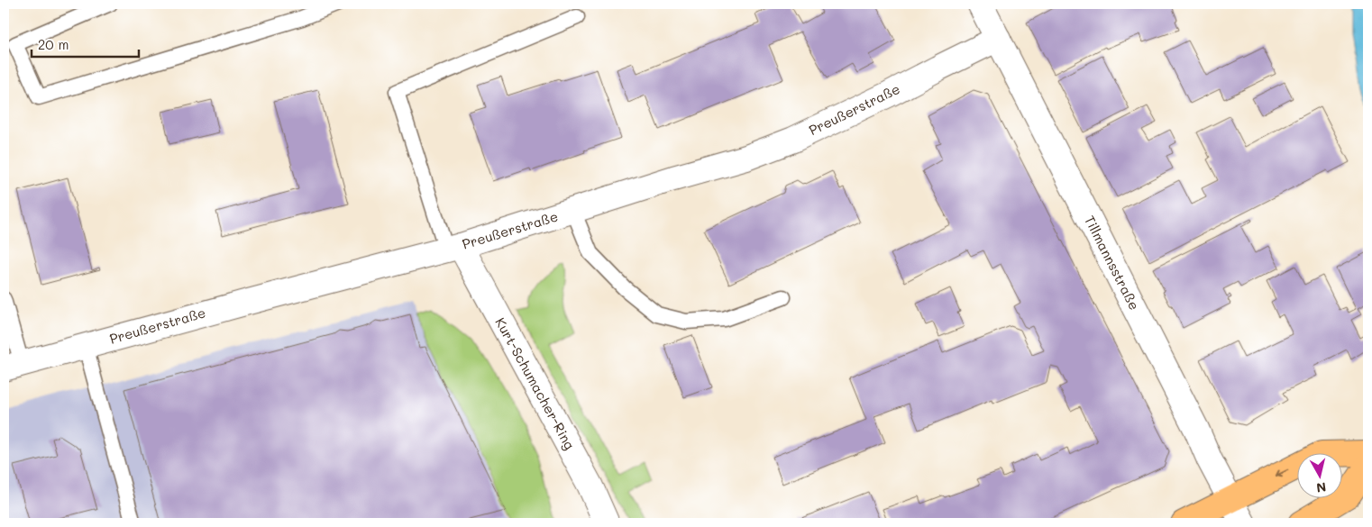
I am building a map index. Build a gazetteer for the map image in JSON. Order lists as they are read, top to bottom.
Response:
{
  "streets": {
    "street": ["Preußerstraße", "Tillmannsstraße", "Kurt-Schumacher-Ring"]
  },
  "crossings": [
    ["Preußerstraße", "Tillmannsstraße"],
    ["Preußerstraße", "Kurt-Schumacher-Ring"]
  ],
  "scale_bar": "20 m",
  "north": "bottom"
}
